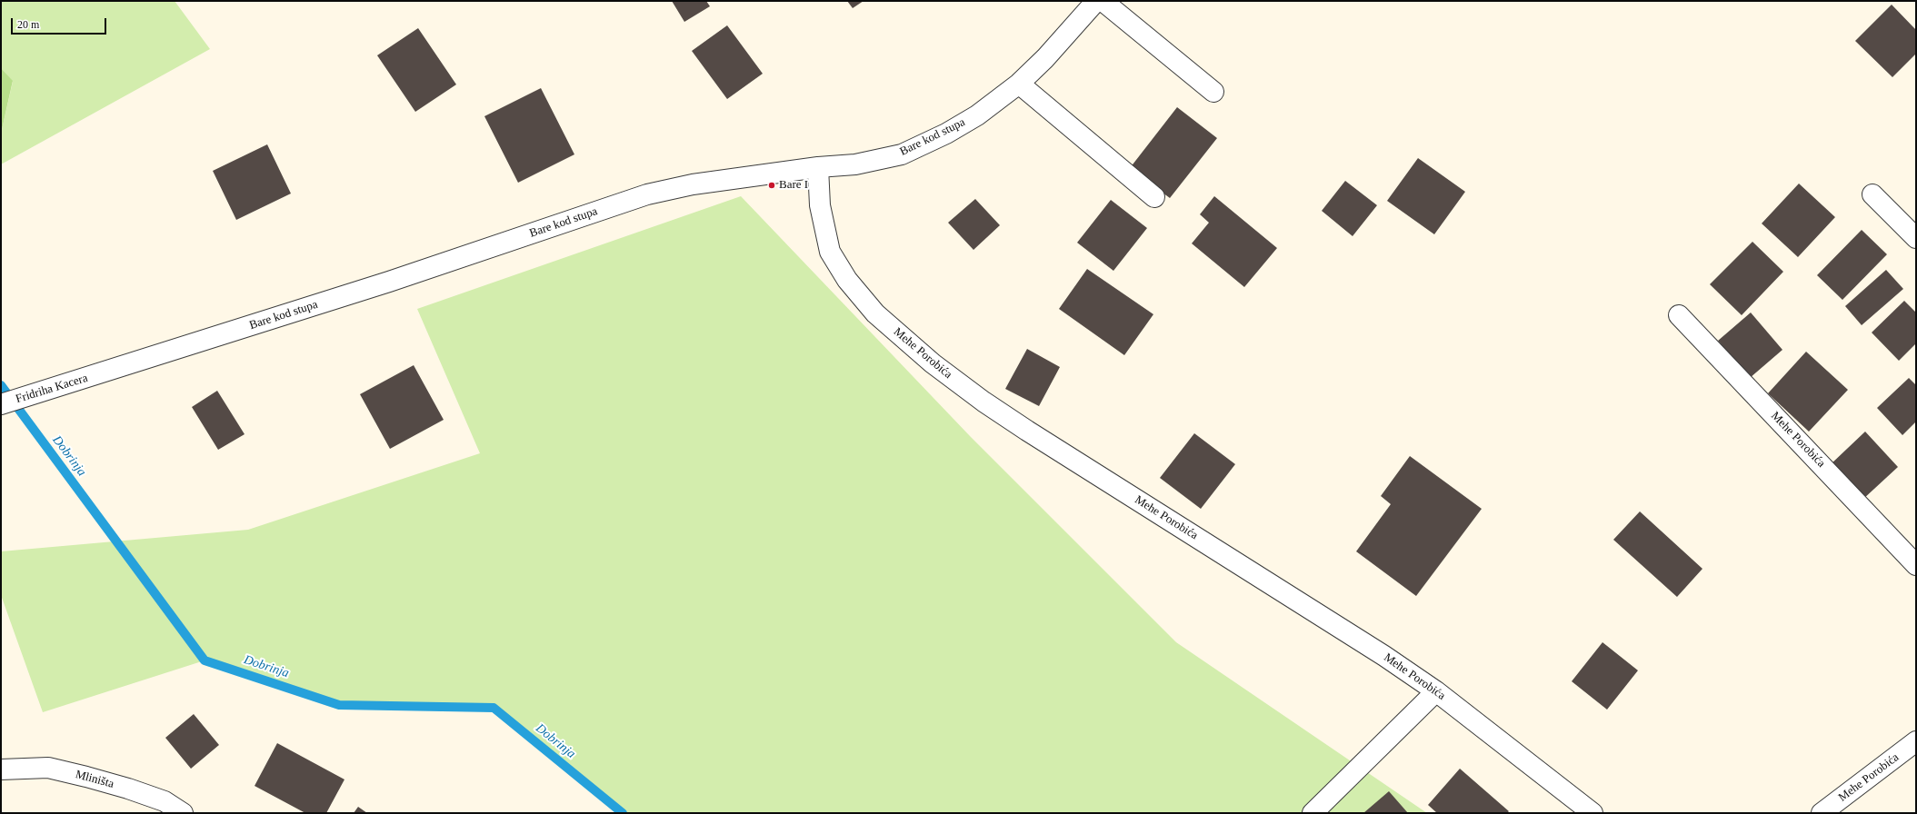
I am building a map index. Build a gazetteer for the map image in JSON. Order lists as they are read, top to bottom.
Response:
{
  "streets": {
    "street": [
      "Bare kod stupa",
      "Mehe Porobića",
      "Fridriha Kacera",
      "Mliništa"
    ]
  },
  "crossings": [
    ["Bare kod stupa", "Mehe Porobića"],
    ["Bare kod stupa", "Fridriha Kacera"]
  ],
  "water": ["Dobrinja"],
  "places": ["Bare I"],
  "scale_bar": "20 m"
}
